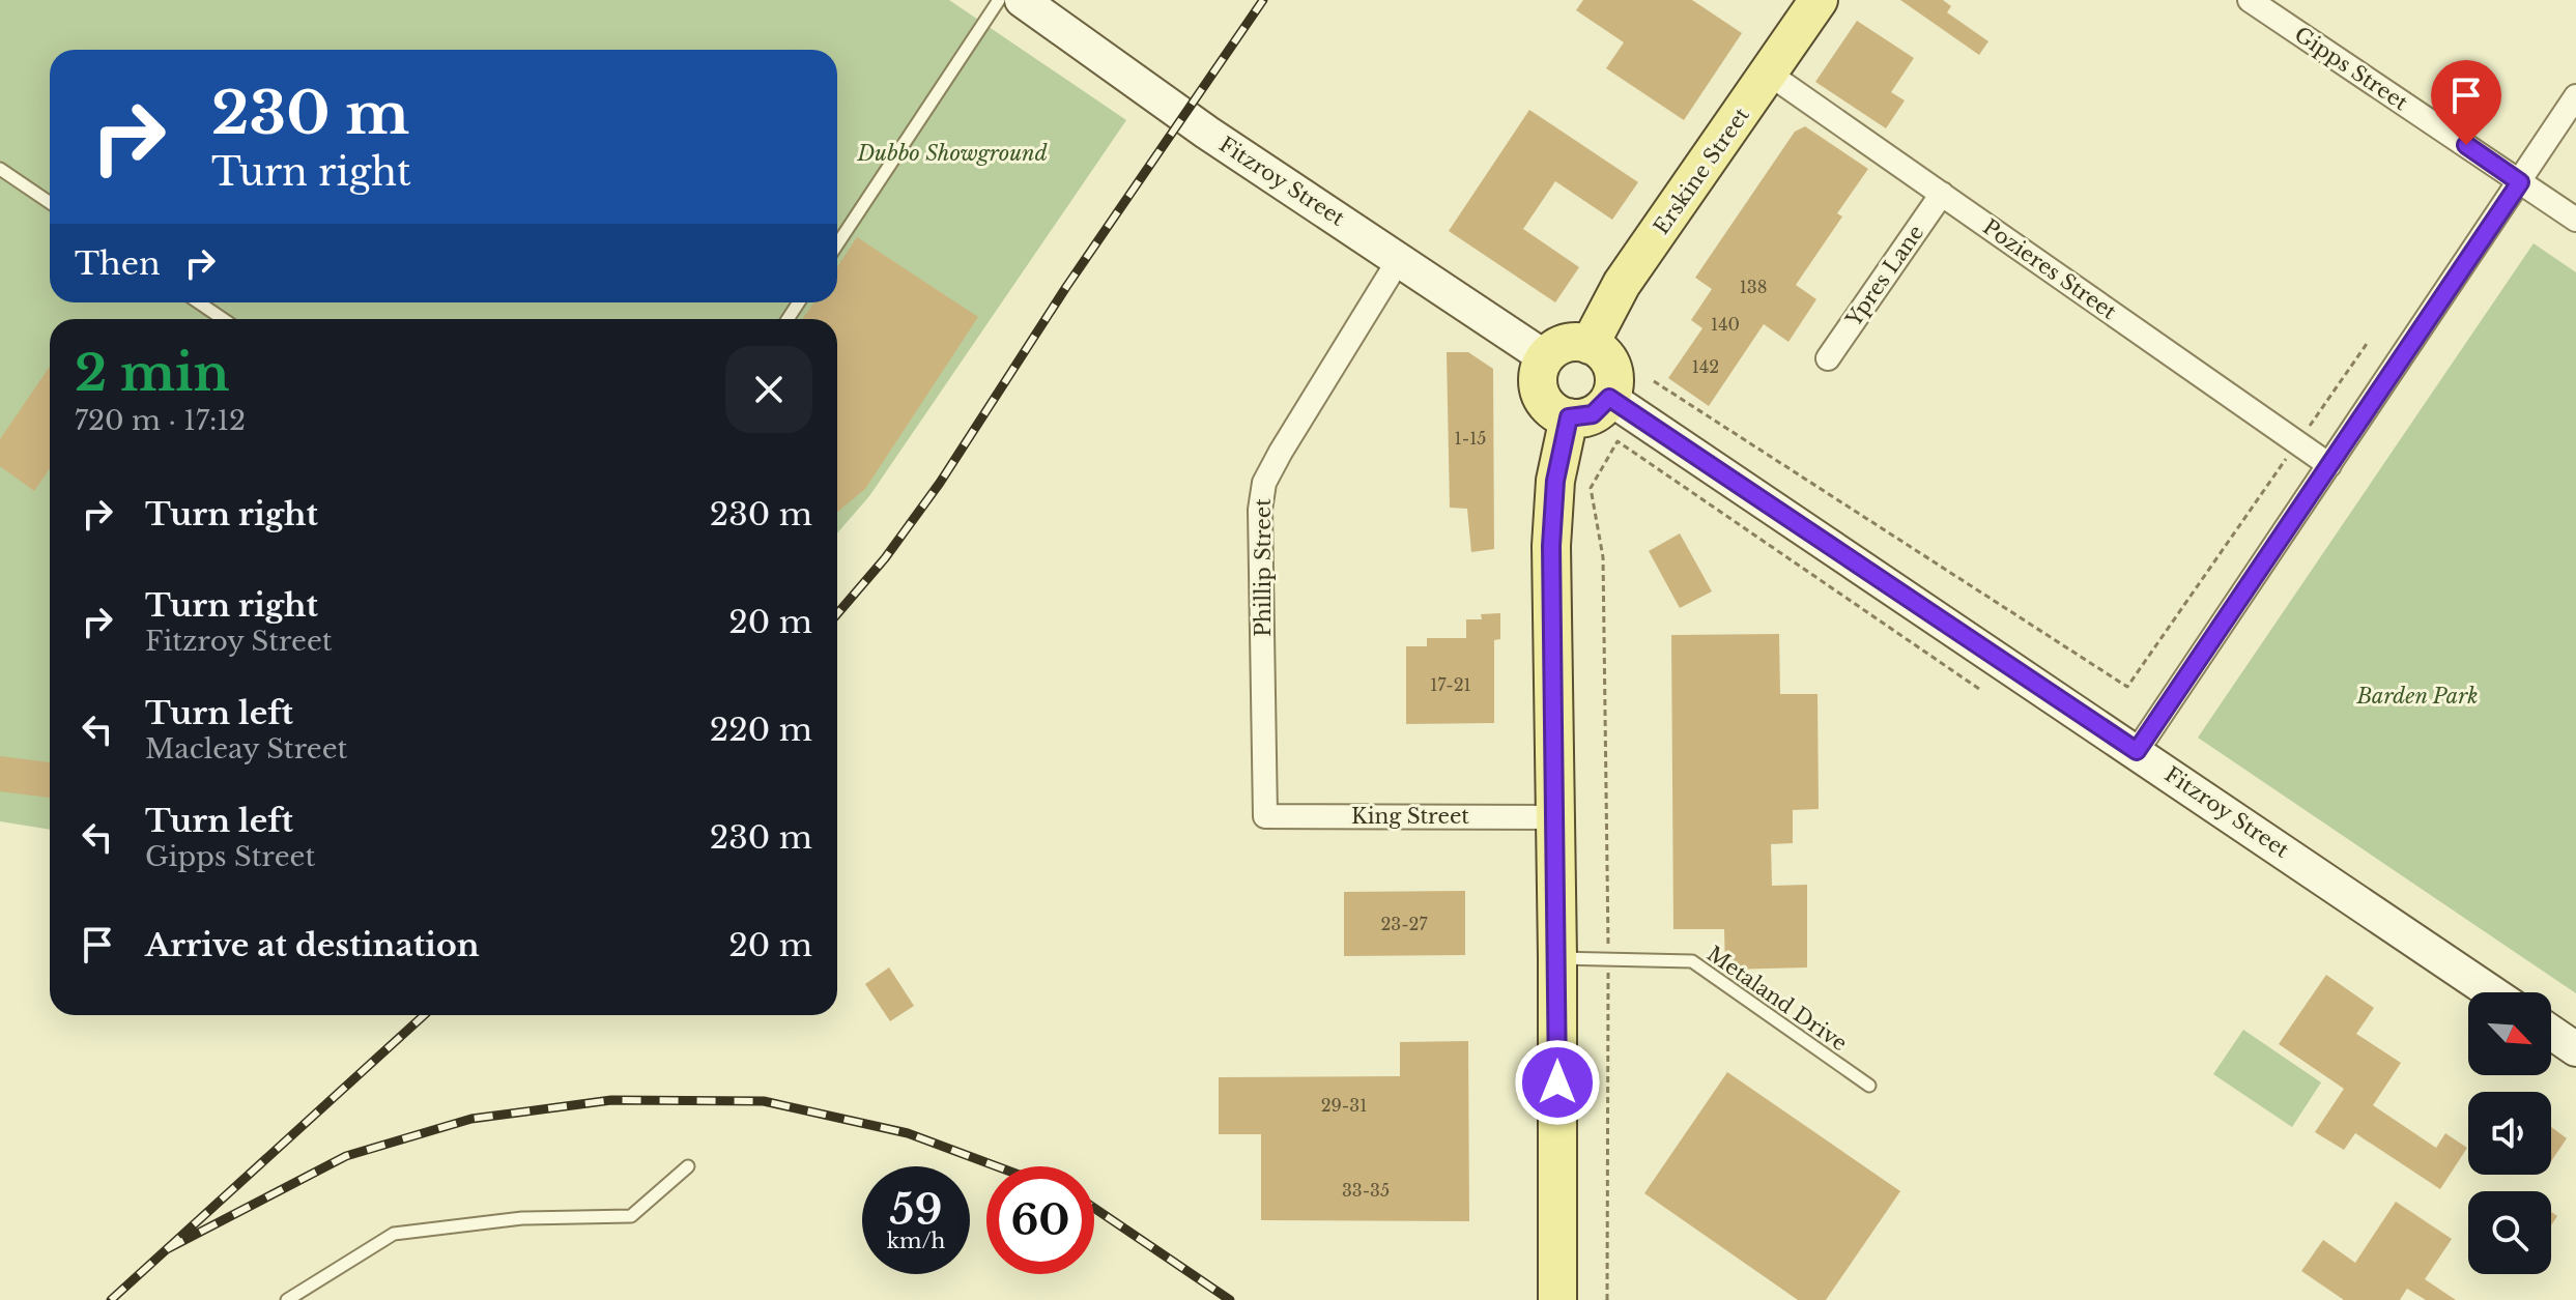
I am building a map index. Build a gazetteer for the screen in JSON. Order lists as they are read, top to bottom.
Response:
{
  "streets": {
    "main road": ["Erskine Street"],
    "street": [
      "Gipps Street",
      "Fitzroy Street",
      "Pozieres Street",
      "Ypres Lane",
      "Phillip Street",
      "King Street"
    ],
    "lane": ["Metaland Drive"]
  },
  "crossings": [
    ["Erskine Street", "Fitzroy Street"],
    ["Erskine Street", "Pozieres Street"],
    ["Fitzroy Street", "Phillip Street"],
    ["Pozieres Street", "Ypres Lane"],
    ["Phillip Street", "King Street"]
  ],
  "parks": ["Dubbo Showground", "Barden Park"],
  "house_numbers": [
    "138",
    "140",
    "142",
    "1-15",
    "17-21",
    "23-27",
    "29-31",
    "33-35"
  ],
  "north": "bottom right",
  "page": {
    "turn": ["230 m", "Turn right"],
    "then": "Then",
    "heading": ["2 min", "720 m · 17:12"],
    "list": [
      {
        "name": "Turn right",
        "value": "230 m"
      },
      {
        "name": "Turn right",
        "note": "Fitzroy Street",
        "value": "20 m"
      },
      {
        "name": "Turn left",
        "note": "Macleay Street",
        "value": "220 m"
      },
      {
        "name": "Turn left",
        "note": "Gipps Street",
        "value": "230 m"
      },
      {
        "name": "Arrive at destination",
        "value": "20 m"
      }
    ],
    "speed": "59 km/h",
    "limit": "60"
  }
}
